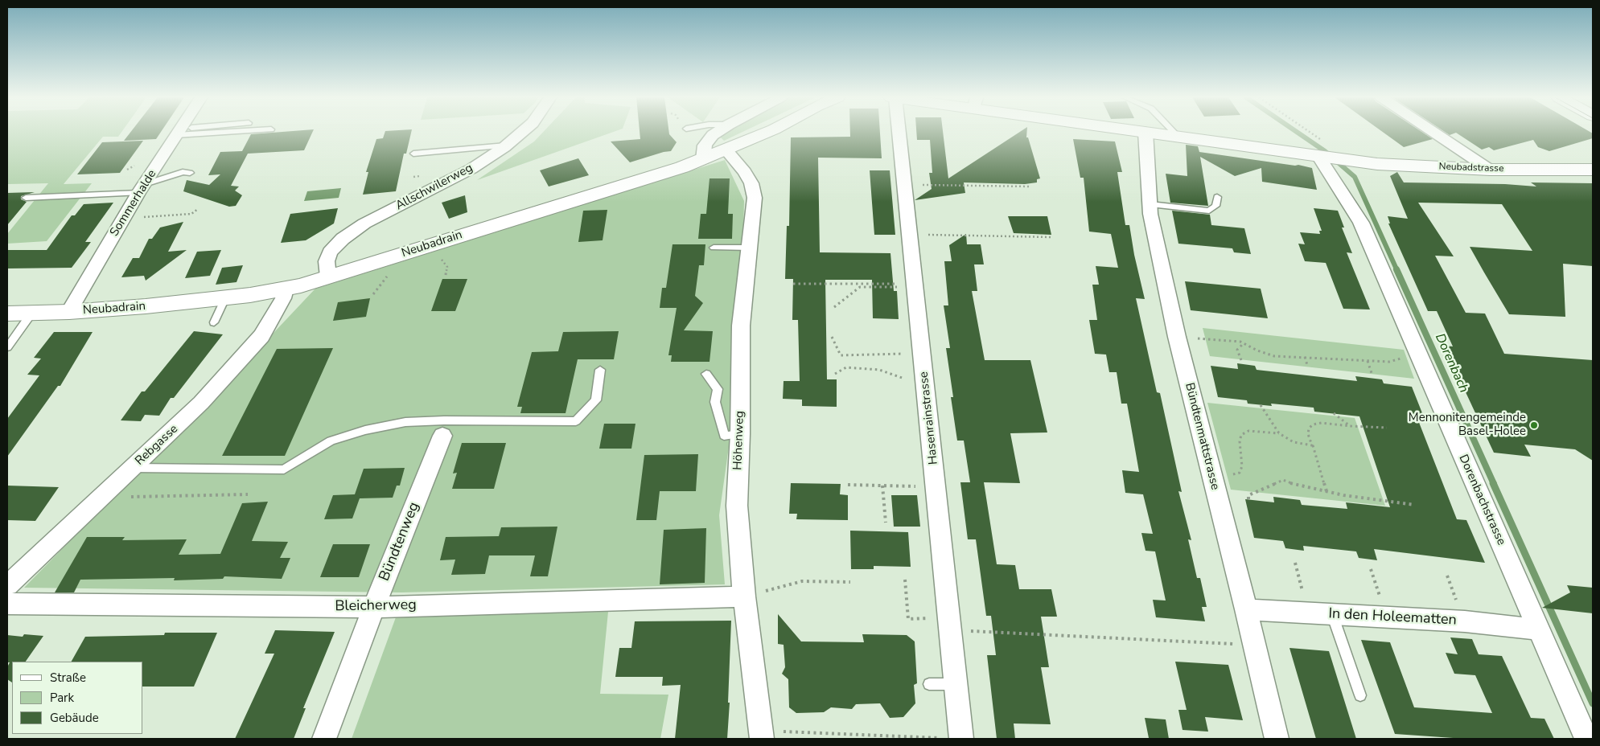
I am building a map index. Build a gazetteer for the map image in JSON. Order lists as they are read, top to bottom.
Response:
{
  "streets": {
    "street": [
      "Neubadstrasse",
      "Allschwilerweg",
      "Sommerhalde",
      "Neubadrain",
      "Hasenrainstrasse",
      "Bündtenmattstrasse",
      "Höhenweg",
      "Rebgasse",
      "Dorenbachstrasse",
      "Bündtenweg",
      "Bleicherweg",
      "In den Holeematten"
    ]
  },
  "crossings": [
    ["Neubadstrasse", "Dorenbachstrasse"],
    ["Allschwilerweg", "Neubadrain"],
    ["Sommerhalde", "Neubadrain"],
    ["Neubadrain", "Höhenweg"],
    ["Neubadrain", "Rebgasse"],
    ["Bündtenmattstrasse", "In den Holeematten"],
    ["Höhenweg", "Bleicherweg"],
    ["Dorenbachstrasse", "In den Holeematten"],
    ["Bündtenweg", "Bleicherweg"]
  ],
  "water": ["Dorenbach"],
  "places": ["Mennonitengemeinde Basel-Holee"],
  "legend": ["Straße", "Park", "Gebäude"]
}
